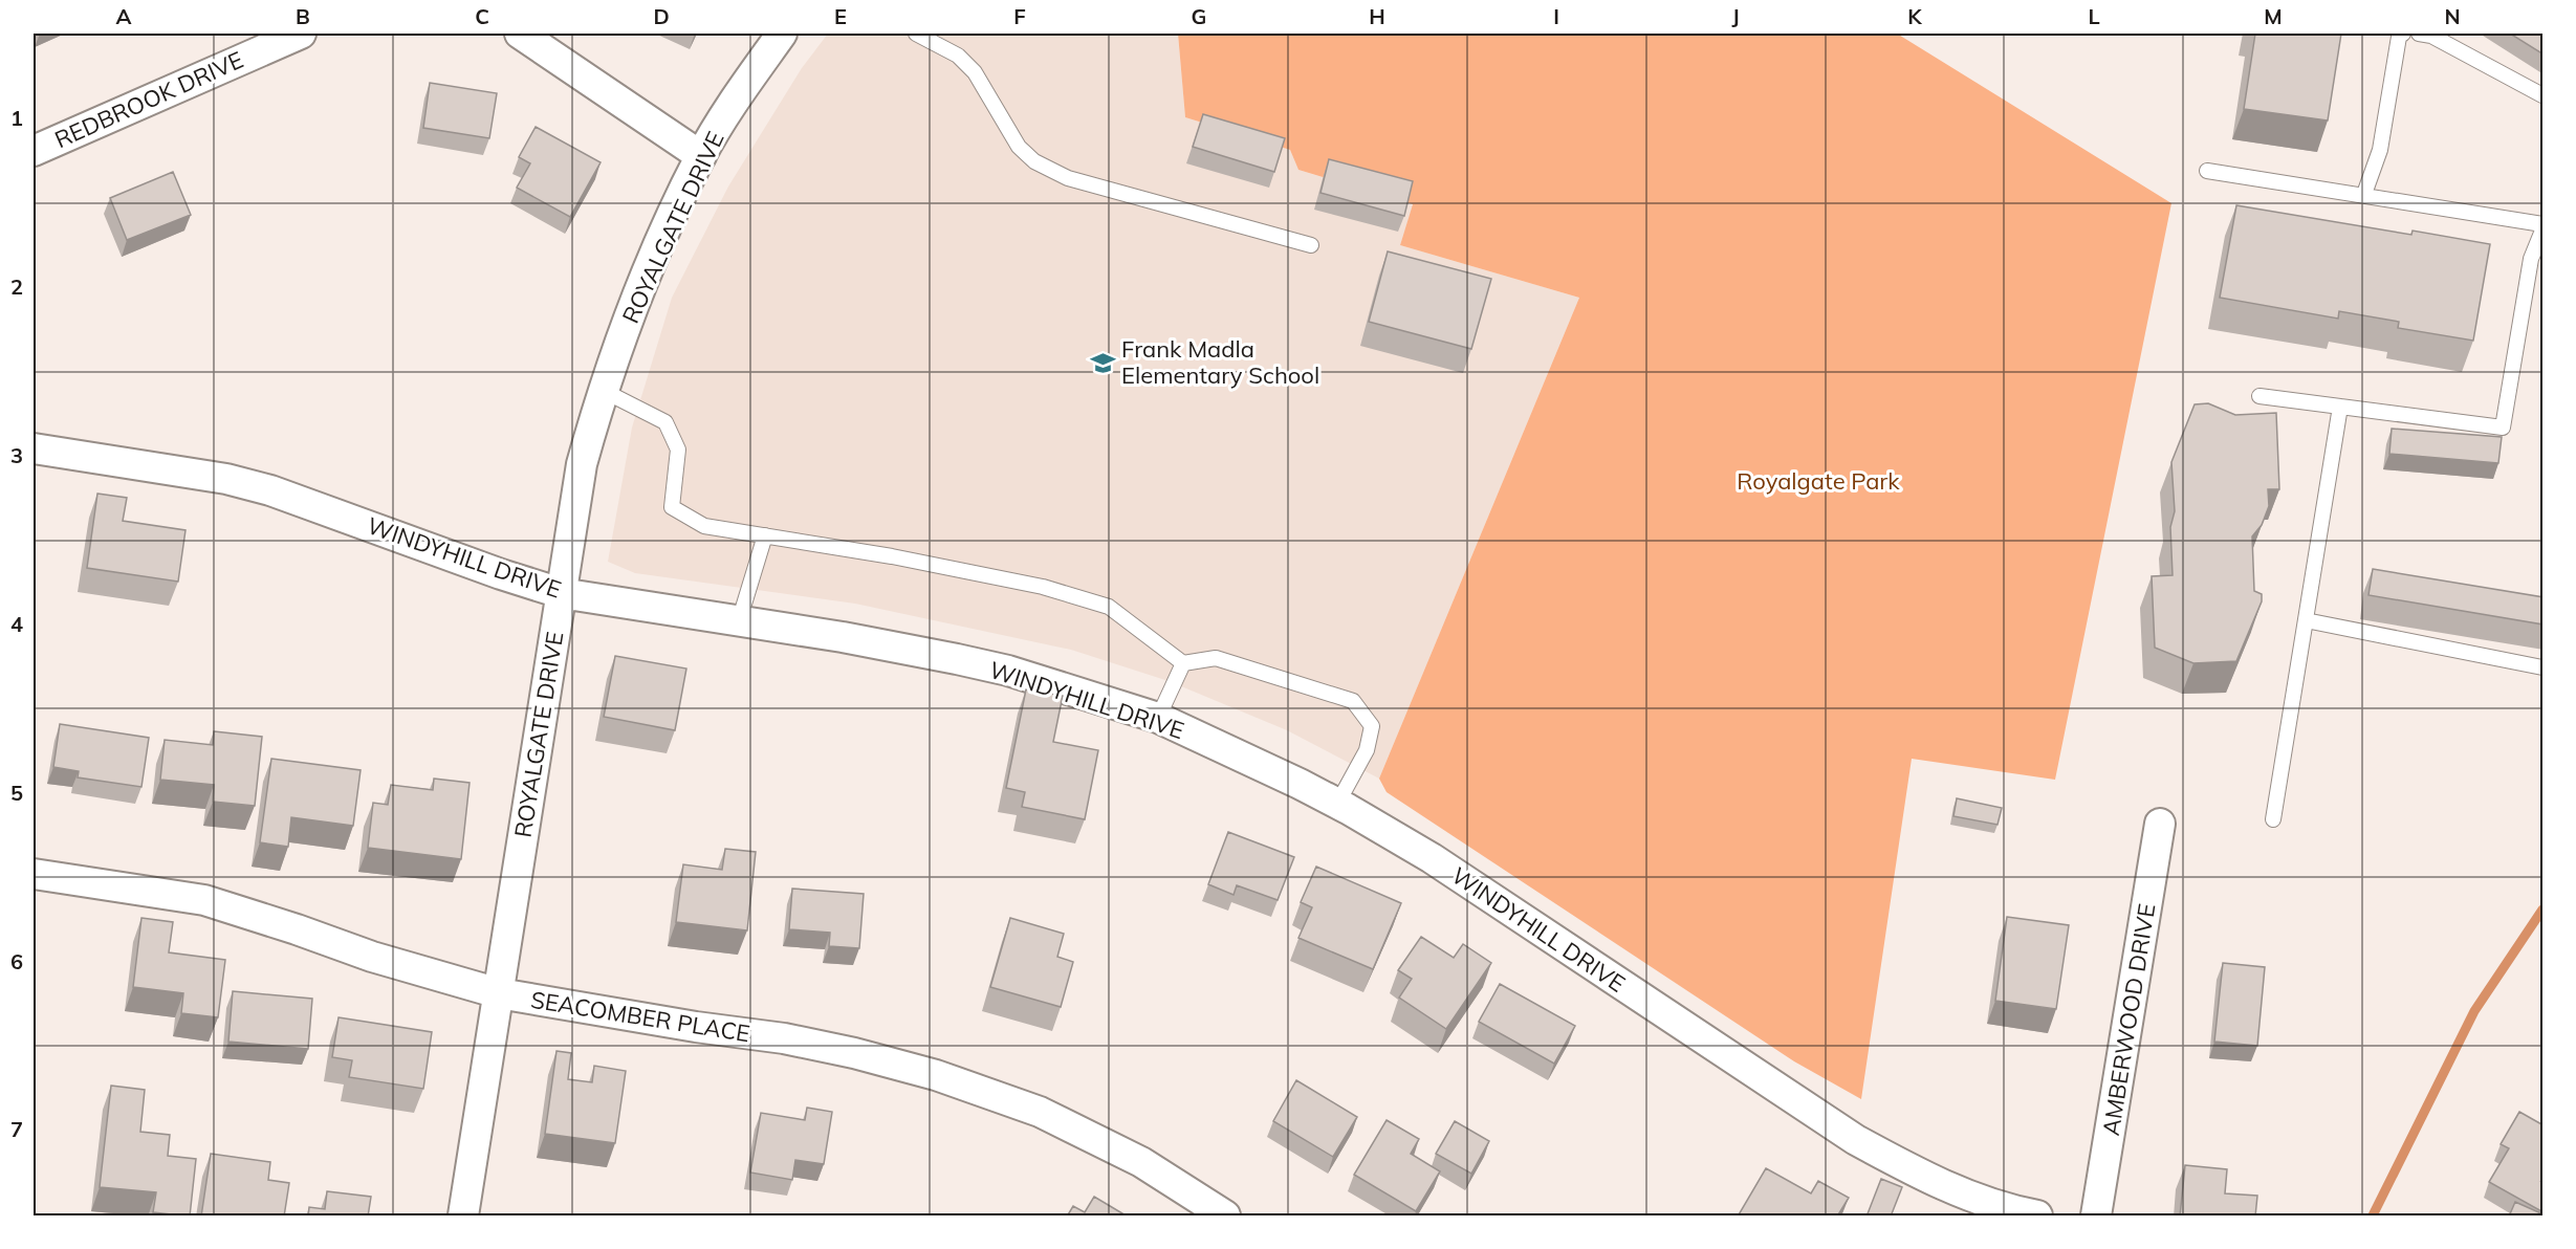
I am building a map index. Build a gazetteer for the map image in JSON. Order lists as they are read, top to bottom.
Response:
{
  "streets": {
    "street": [
      "REDBROOK DRIVE",
      "ROYALGATE DRIVE",
      "WINDYHILL DRIVE",
      "SEACOMBER PLACE",
      "AMBERWOOD DRIVE"
    ]
  },
  "crossings": [
    ["ROYALGATE DRIVE", "WINDYHILL DRIVE"],
    ["ROYALGATE DRIVE", "SEACOMBER PLACE"]
  ],
  "parks": ["Royalgate Park"],
  "places": {
    "school or university": ["Frank Madla Elementary School"]
  },
  "grid": {
    "columns": [
      "A",
      "B",
      "C",
      "D",
      "E",
      "F",
      "G",
      "H",
      "I",
      "J",
      "K",
      "L",
      "M",
      "N"
    ],
    "rows": [
      "1",
      "2",
      "3",
      "4",
      "5",
      "6",
      "7"
    ]
  }
}
